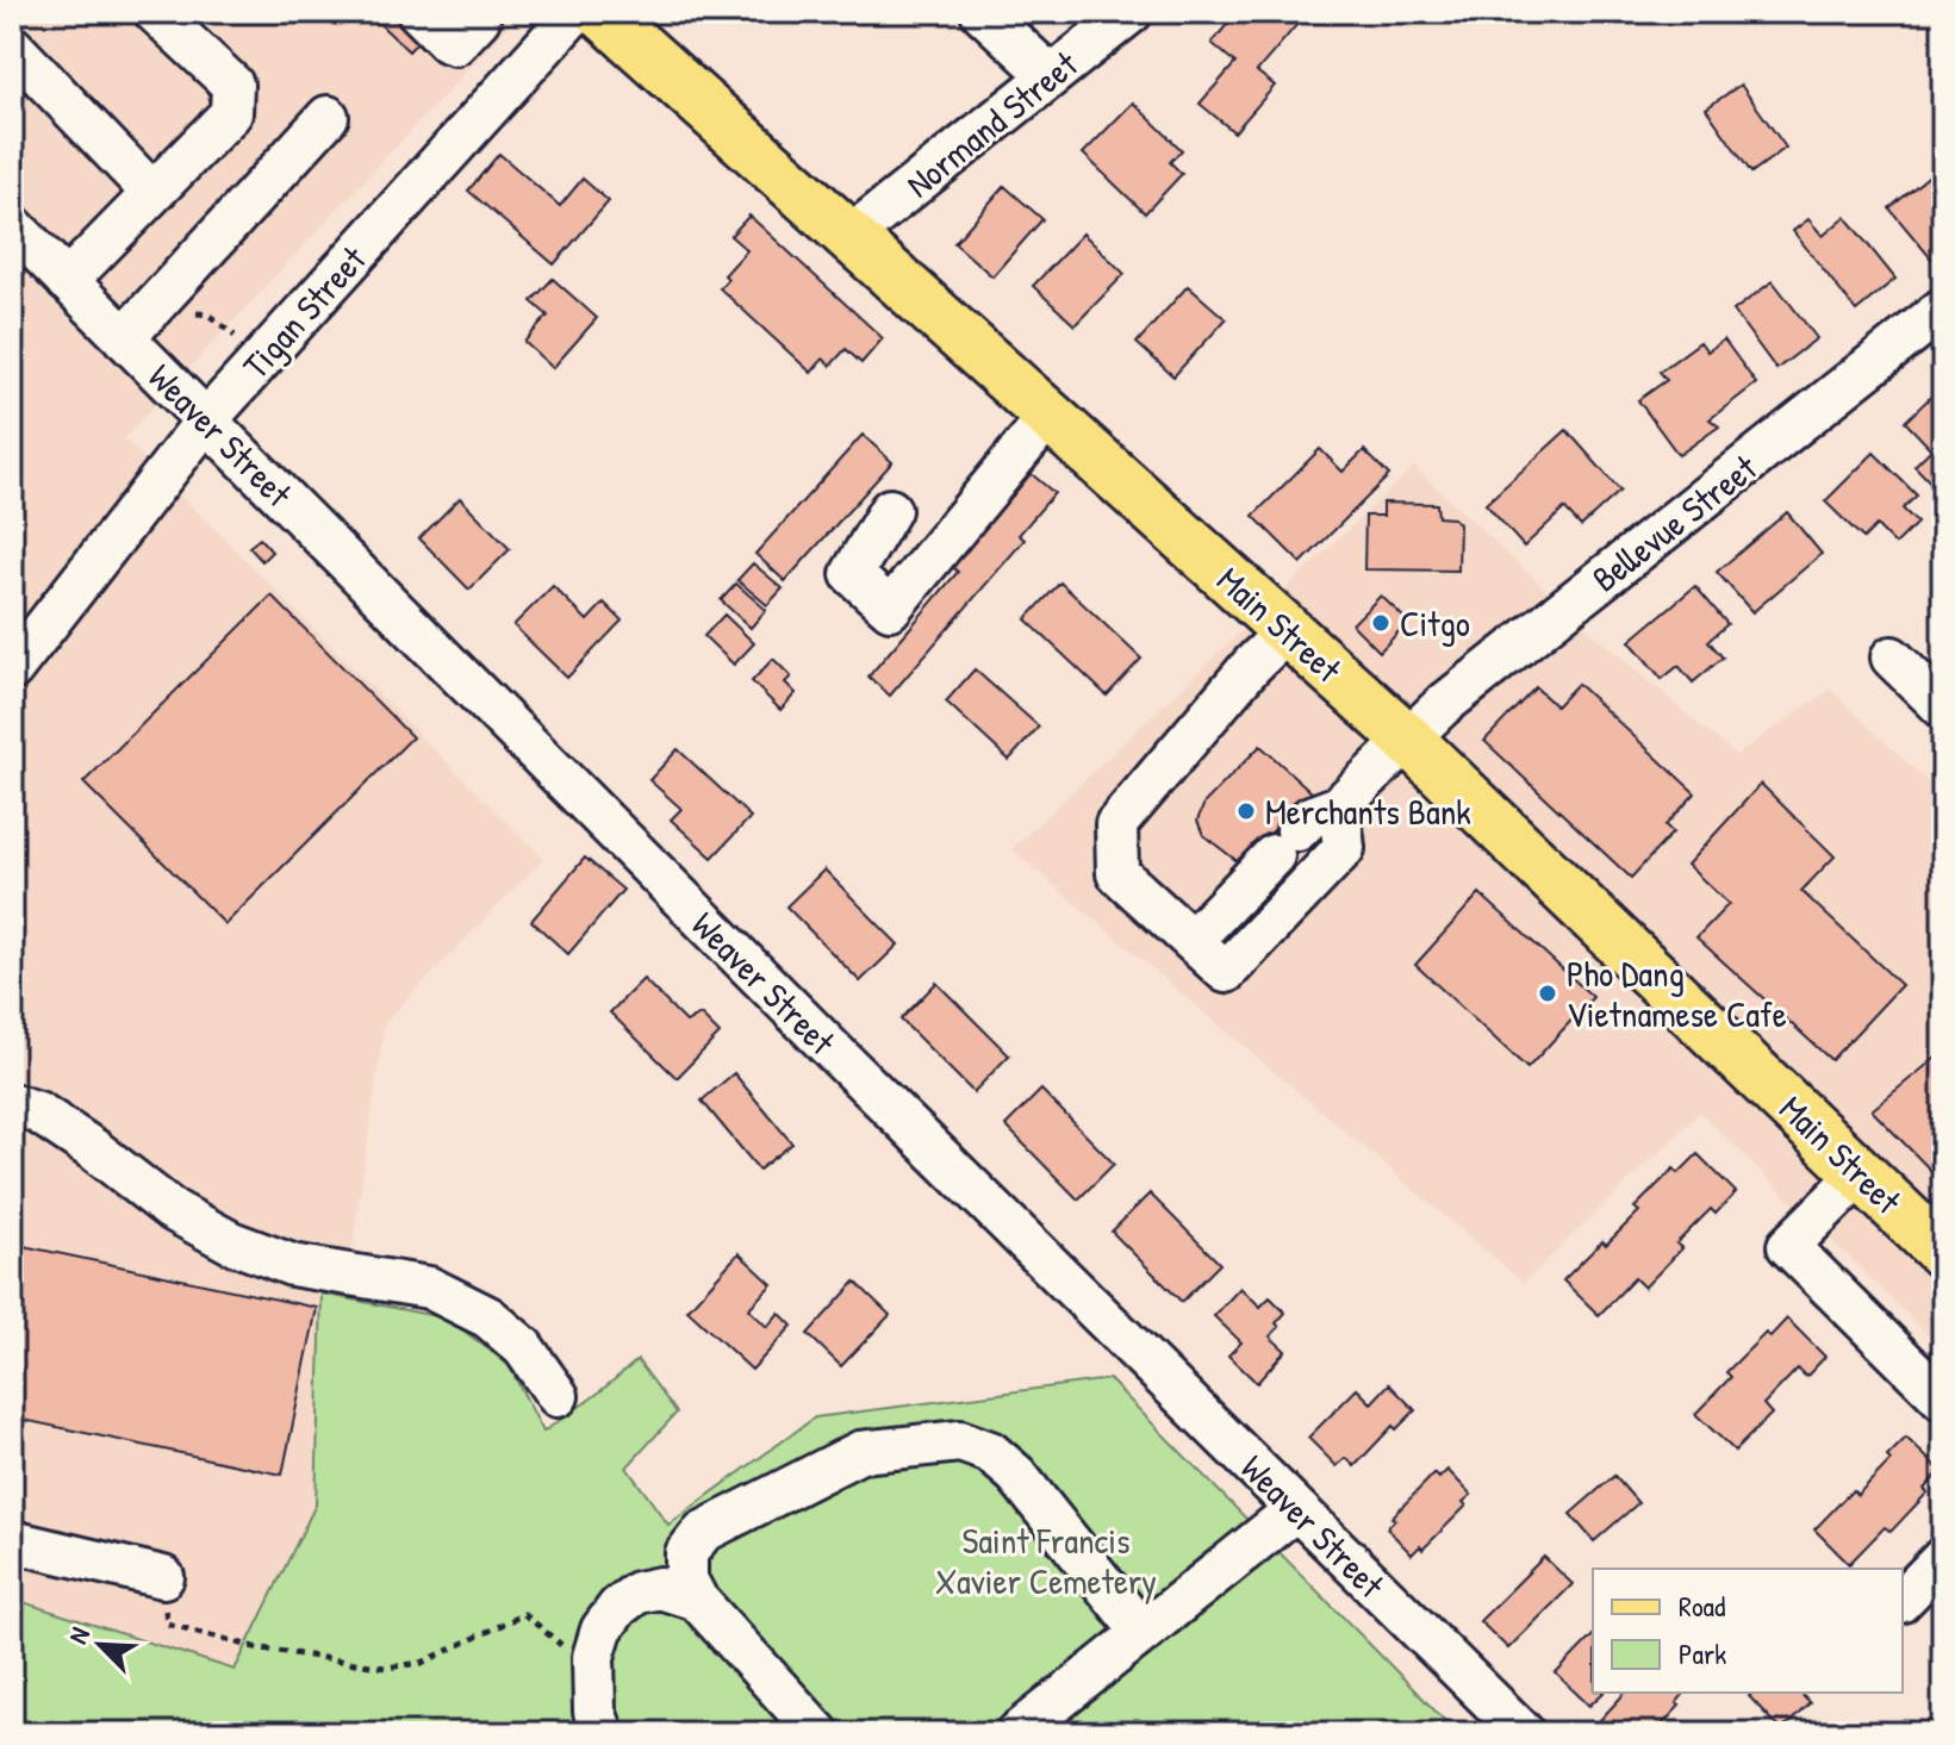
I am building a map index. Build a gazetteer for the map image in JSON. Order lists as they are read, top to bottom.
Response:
{
  "streets": {
    "main road": ["Main Street"],
    "street": [
      "Normand Street",
      "Tigan Street",
      "Weaver Street",
      "Bellevue Street"
    ]
  },
  "crossings": [
    ["Normand Street", "Main Street"],
    ["Tigan Street", "Weaver Street"],
    ["Bellevue Street", "Main Street"]
  ],
  "parks": ["Saint Francis Xavier Cemetery"],
  "places": ["Citgo", "Merchants Bank", "Pho Dang Vietnamese Cafe"],
  "legend": ["Road", "Park"],
  "north": "top left"
}
